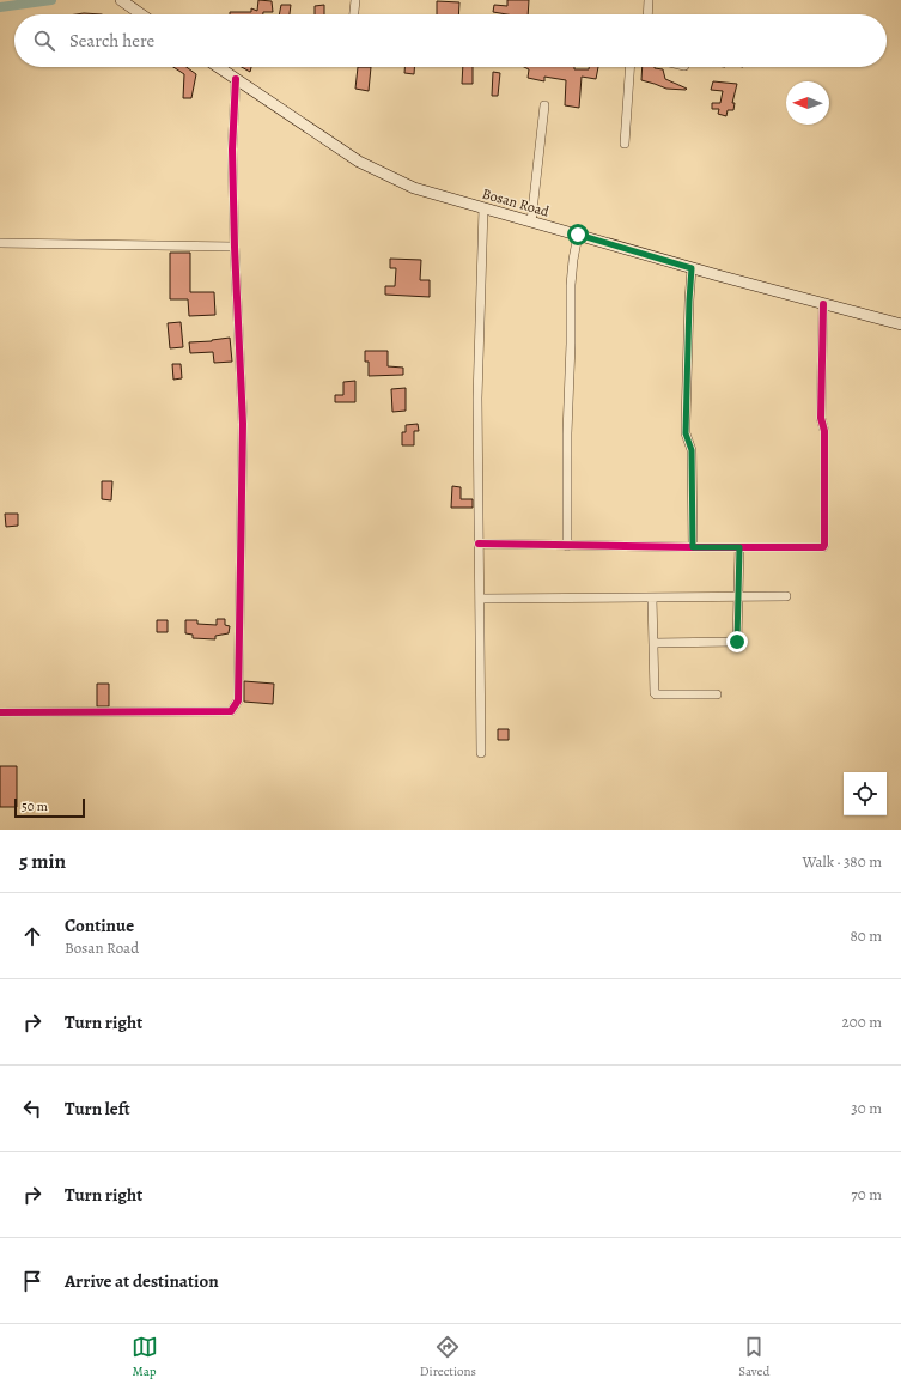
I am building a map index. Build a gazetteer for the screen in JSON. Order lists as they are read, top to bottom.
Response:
{
  "streets": {
    "main road": ["Bosan Road"]
  },
  "scale_bar": "50 m",
  "north": "left",
  "page": {
    "search": "Search here",
    "scale": "50 m",
    "heading": ["5 min", "Walk · 380 m"],
    "list": [
      ["Continue", "Bosan Road", "80 m"],
      ["Turn right", "200 m"],
      ["Turn left", "30 m"],
      ["Turn right", "70 m"],
      "Arrive at destination"
    ],
    "nav": ["Map", "Directions", "Saved"]
  }
}
